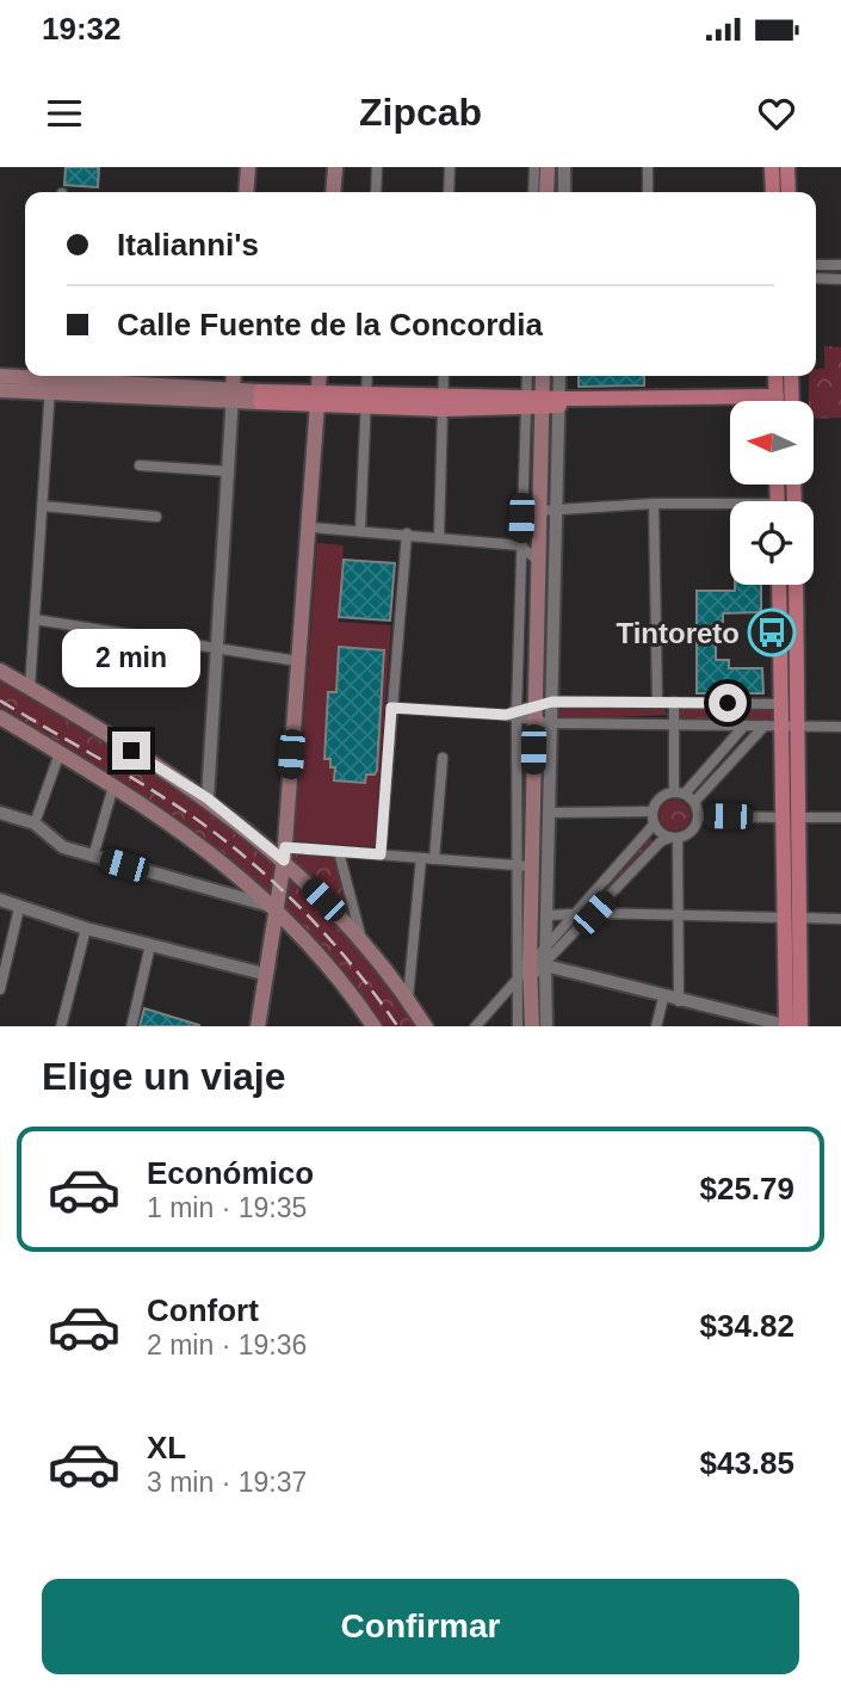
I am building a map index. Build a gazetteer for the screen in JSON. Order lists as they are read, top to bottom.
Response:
{
  "places": {
    "bus stop": ["Tintoreto"]
  },
  "north": "left",
  "page": {
    "status": "19:32",
    "header": "Zipcab",
    "banner": ["Italianni's", "Calle Fuente de la Concordia"],
    "bubble": "2 min",
    "heading": "Elige un viaje",
    "list": [
      {
        "name": "Económico",
        "note": "1 min · 19:35",
        "value": "$25.79"
      },
      {
        "name": "Confort",
        "note": "2 min · 19:36",
        "value": "$34.82"
      },
      {
        "name": "XL",
        "note": "3 min · 19:37",
        "value": "$43.85"
      }
    ],
    "buttons": "Confirmar"
  }
}
